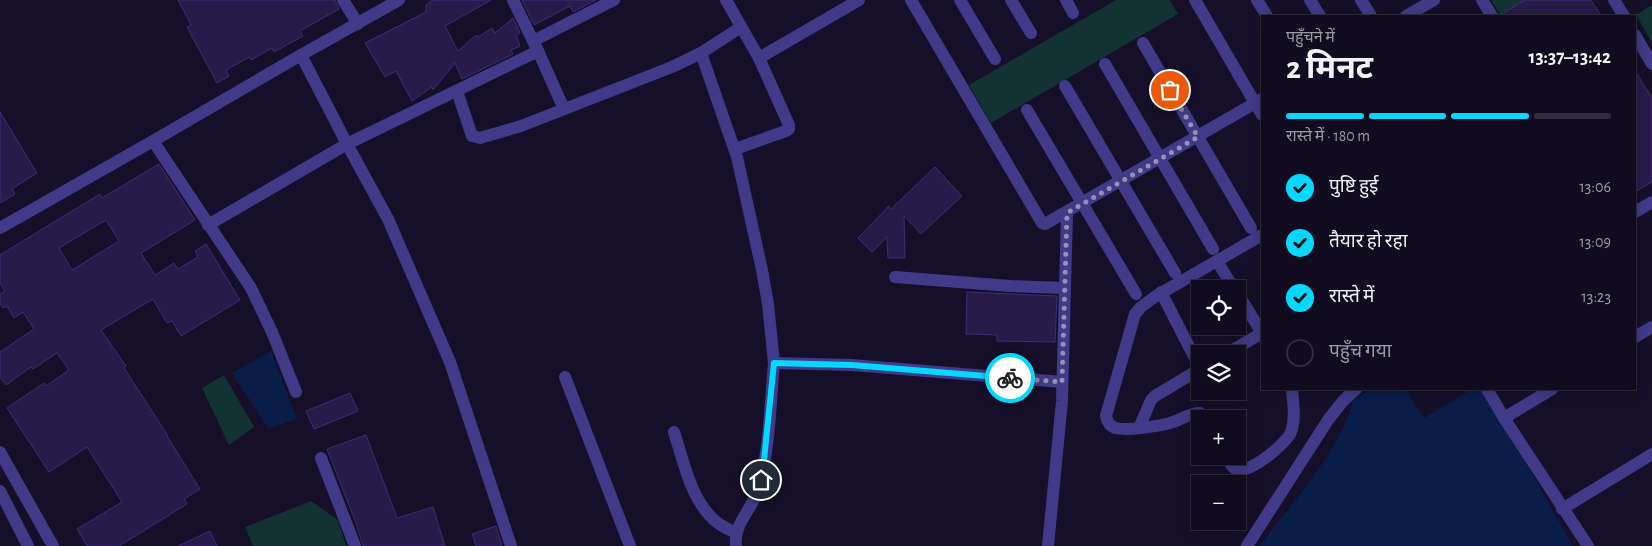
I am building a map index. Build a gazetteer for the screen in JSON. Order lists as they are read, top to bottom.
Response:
{
  "page": {
    "heading": ["2 मिनट", "पहुँचने में", "13:37–13:42"],
    "bar": "रास्ते में · 180 m",
    "list": [
      ["पुष्टि हुई", "13:06"],
      ["तैयार हो रहा", "13:09"],
      ["रास्ते में", "13:23"],
      "पहुँच गया"
    ],
    "map_buttons": ["+", "−"]
  }
}
